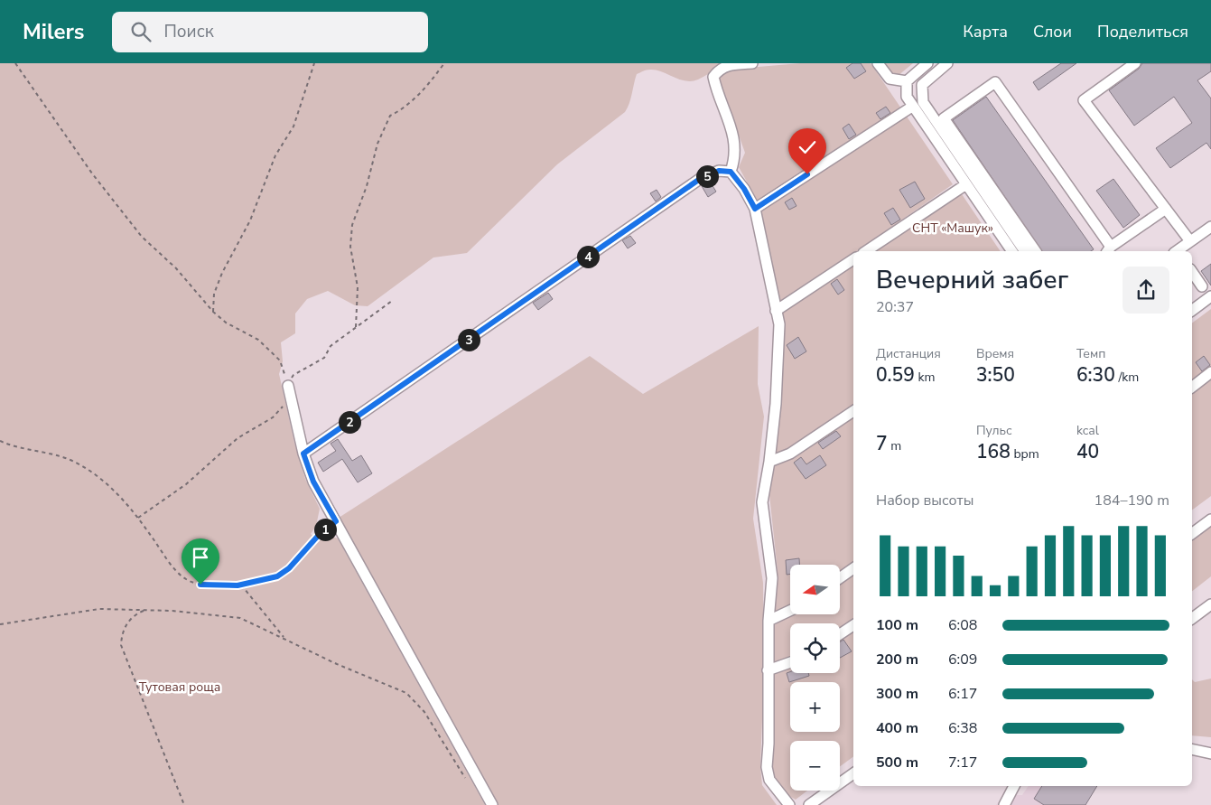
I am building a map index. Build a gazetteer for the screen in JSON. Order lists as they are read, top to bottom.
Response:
{
  "parks": ["СНТ «Машук»", "Тутовая роща"],
  "north": "left",
  "page": {
    "header": "Milers",
    "search": "Поиск",
    "nav": ["Карта", "Слои", "Поделиться"],
    "pins": [
      "5",
      "4",
      "3",
      "2",
      "1"
    ],
    "heading": ["Вечерний забег", "20:37"],
    "stats": [
      ["Дистанция", "0.59 km"],
      ["Время", "3:50"],
      ["Темп", "6:30 /km"],
      ["7 m"],
      ["Пульс", "168 bpm"],
      ["kcal", "40"]
    ],
    "chart": ["Набор высоты", "184–190 m"],
    "map_buttons": ["+", "−"],
    "list": [
      {
        "name": "100 m",
        "note": "6:08"
      },
      {
        "name": "200 m",
        "note": "6:09"
      },
      {
        "name": "300 m",
        "note": "6:17"
      },
      {
        "name": "400 m",
        "note": "6:38"
      },
      {
        "name": "500 m",
        "note": "7:17"
      }
    ]
  }
}
